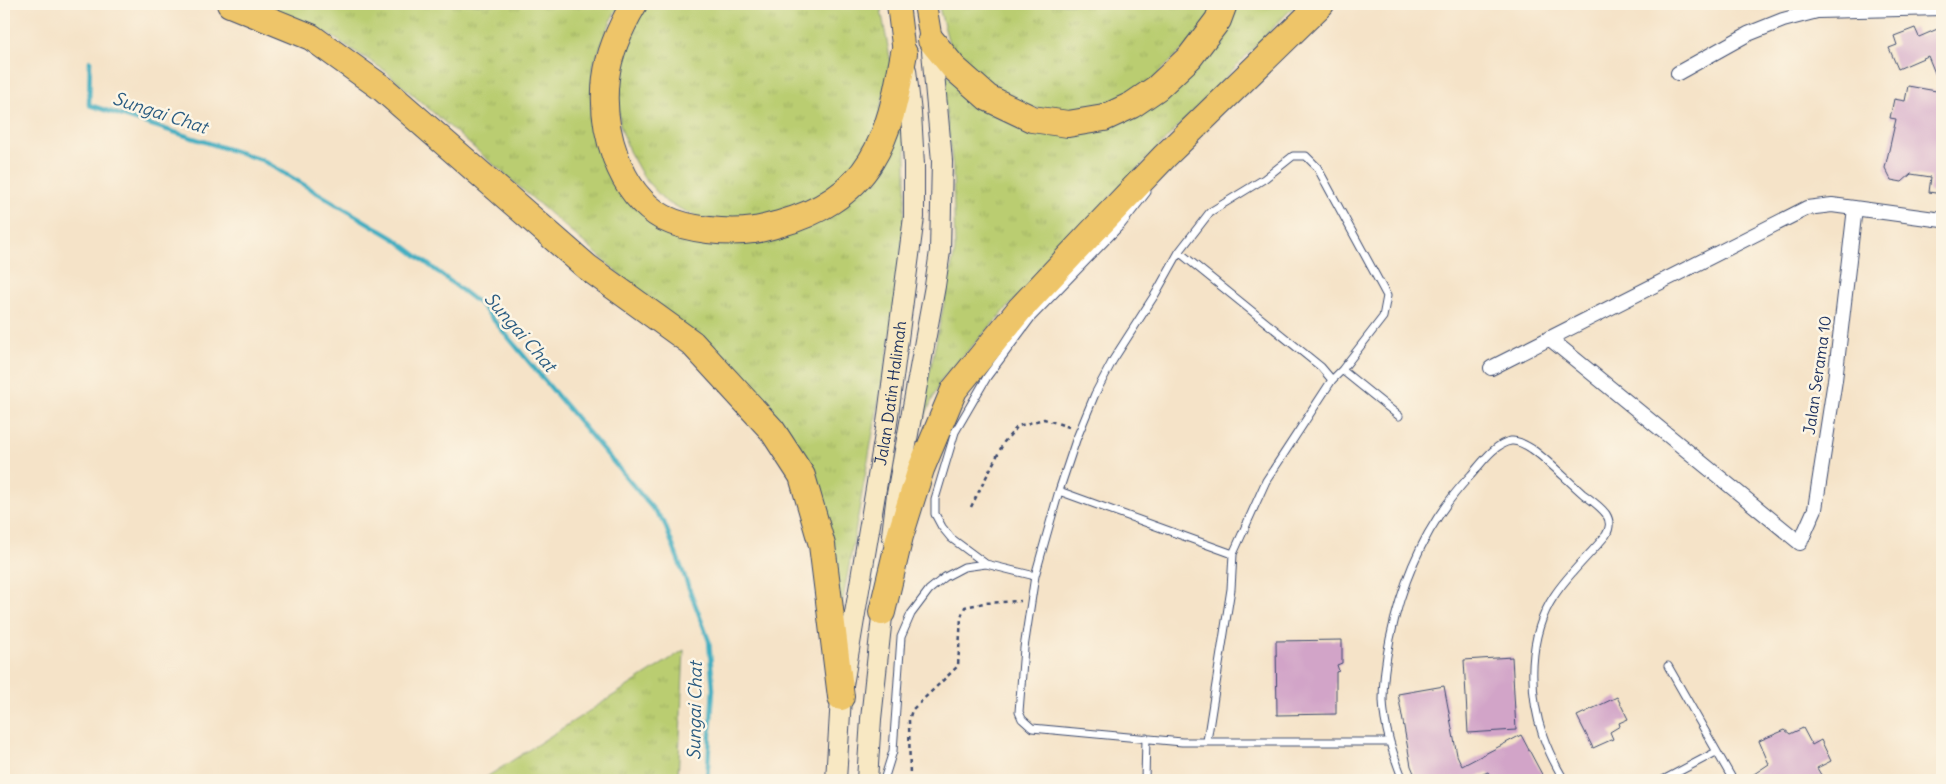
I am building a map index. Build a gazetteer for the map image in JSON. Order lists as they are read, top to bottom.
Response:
{
  "streets": {
    "main road": ["Jalan Datin Halimah"],
    "street": ["Jalan Serama 10"]
  },
  "water": ["Sungai Chat"]
}
